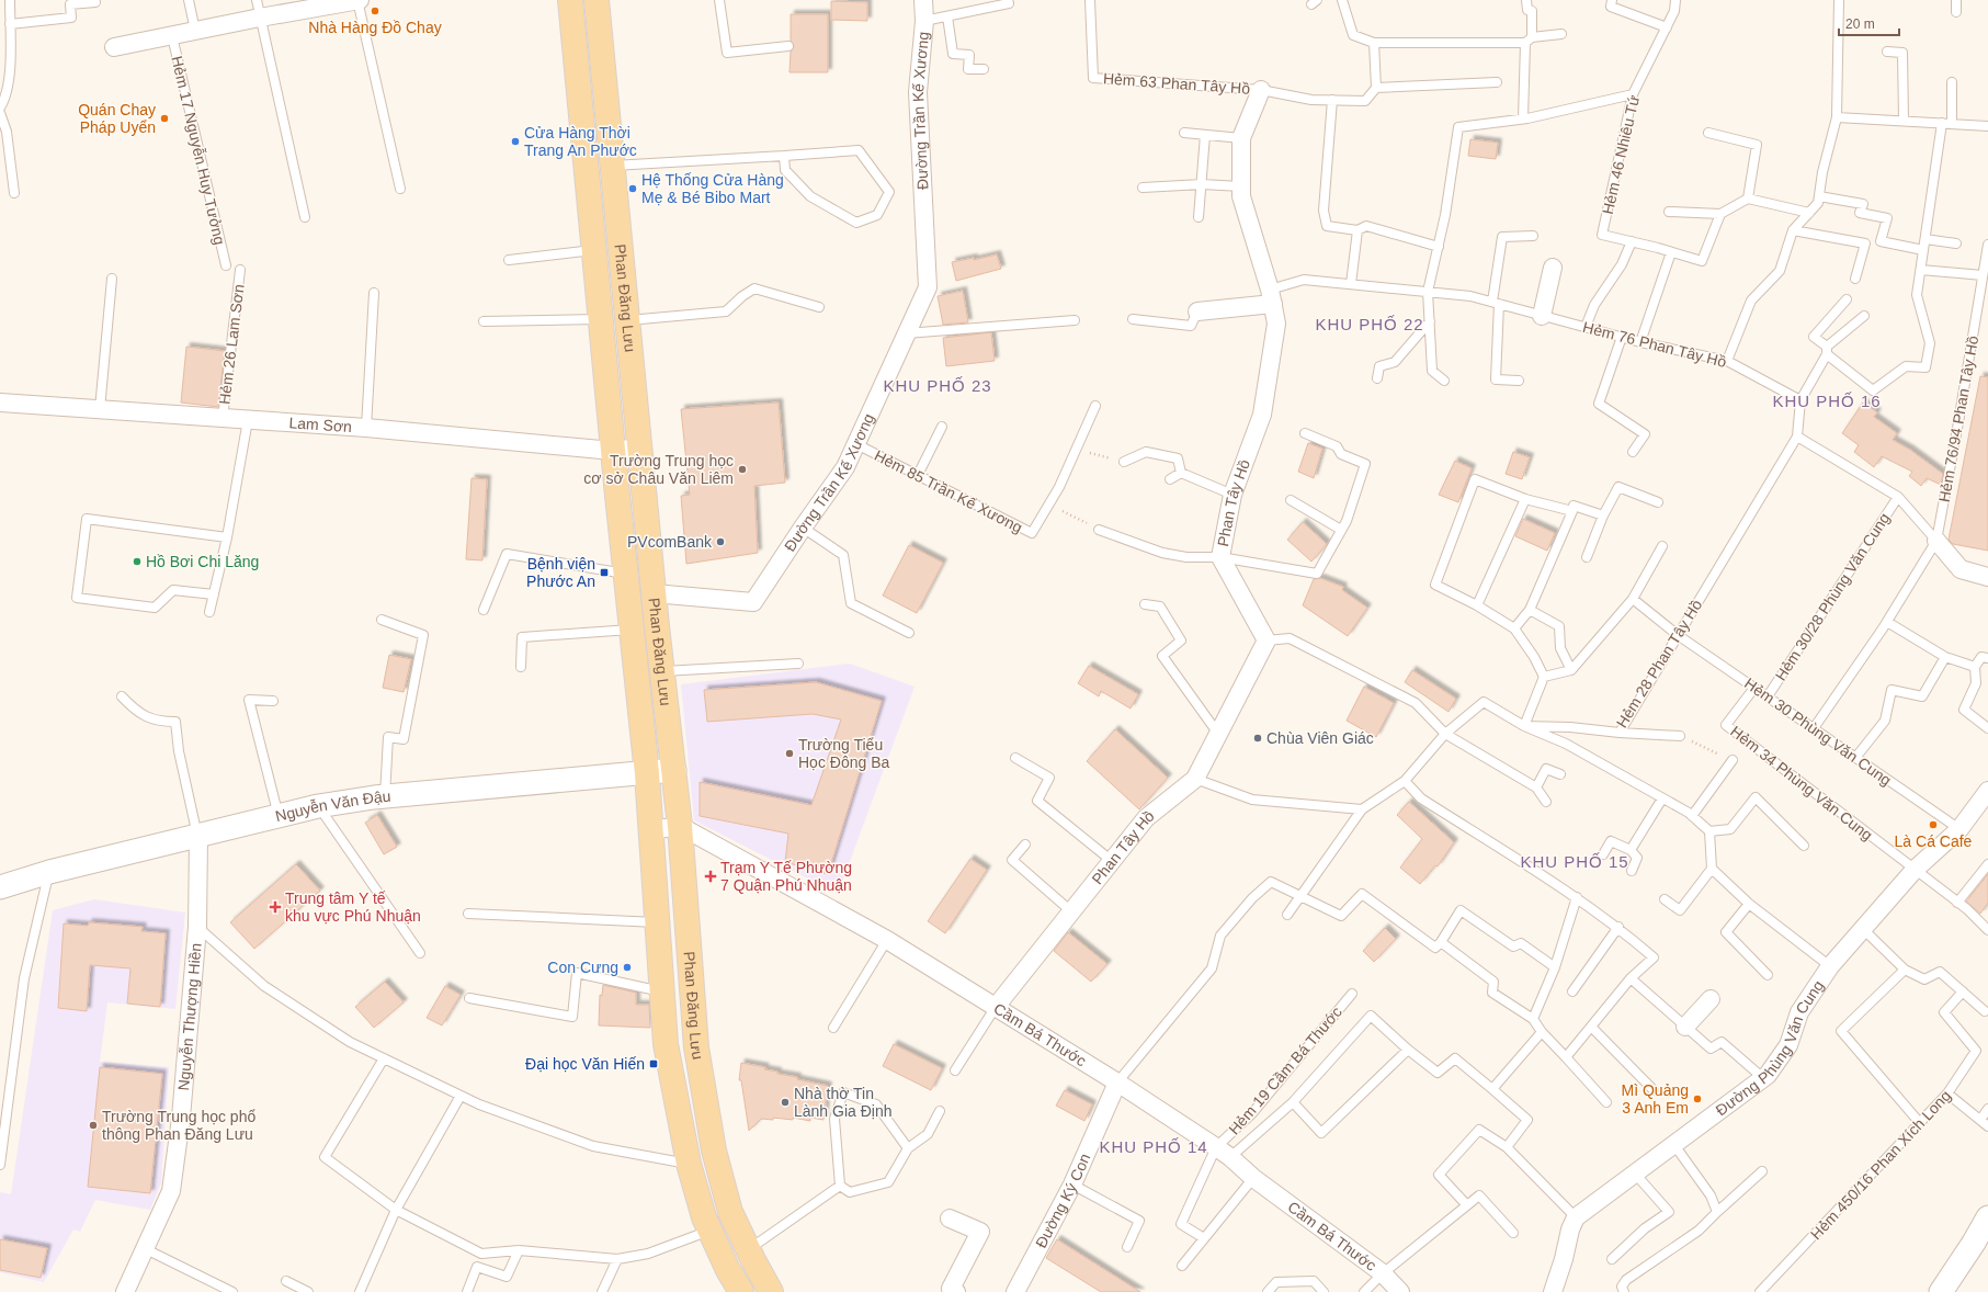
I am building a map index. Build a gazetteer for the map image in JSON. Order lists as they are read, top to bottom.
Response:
{
  "streets": {
    "main road": ["Phan Đăng Lưu"],
    "street": [
      "Đường Trần Kế Xương",
      "Lam Sơn",
      "Phan Tây Hồ",
      "Nguyễn Văn Đậu",
      "Nguyễn Thượng Hiền",
      "Cầm Bá Thước",
      "Đường Phùng Văn Cung",
      "Đường Ký Con"
    ],
    "lane": [
      "Hẻm 63 Phan Tây Hồ",
      "Hẻm 17 Nguyễn Huy Tưởng",
      "Hẻm 46 Nhiêu Tứ",
      "Hẻm 26 Lam Sơn",
      "Hẻm 76 Phan Tây Hồ",
      "Hẻm 76/94 Phan Tây Hồ",
      "Hẻm 85 Trần Kế Xương",
      "Hẻm 30/28 Phùng Văn Cung",
      "Hẻm 28 Phan Tây Hồ",
      "Hẻm 30 Phùng Văn Cung",
      "Hẻm 34 Phùng Văn Cung",
      "Hẻm 19 Cầm Bá Thước",
      "Hẻm 450/16 Phan Xích Long"
    ]
  },
  "crossings": [
    ["Hẻm 63 Phan Tây Hồ", "Phan Tây Hồ"],
    ["Đường Trần Kế Xương", "Phan Đăng Lưu"],
    ["Đường Trần Kế Xương", "Hẻm 85 Trần Kế Xương"],
    ["Phan Đăng Lưu", "Lam Sơn"],
    ["Phan Đăng Lưu", "Nguyễn Văn Đậu"],
    ["Phan Đăng Lưu", "Cầm Bá Thước"],
    ["Hẻm 26 Lam Sơn", "Lam Sơn"],
    ["Hẻm 76 Phan Tây Hồ", "Phan Tây Hồ"],
    ["Phan Tây Hồ", "Cầm Bá Thước"],
    ["Hẻm 30/28 Phùng Văn Cung", "Hẻm 30 Phùng Văn Cung"],
    ["Hẻm 28 Phan Tây Hồ", "Hẻm 30 Phùng Văn Cung"],
    ["Hẻm 30 Phùng Văn Cung", "Hẻm 34 Phùng Văn Cung"],
    ["Hẻm 30 Phùng Văn Cung", "Đường Phùng Văn Cung"],
    ["Hẻm 34 Phùng Văn Cung", "Đường Phùng Văn Cung"],
    ["Nguyễn Văn Đậu", "Nguyễn Thượng Hiền"],
    ["Cầm Bá Thước", "Hẻm 19 Cầm Bá Thước"],
    ["Cầm Bá Thước", "Đường Ký Con"]
  ],
  "districts": [
    "KHU PHỐ 22",
    "KHU PHỐ 23",
    "KHU PHỐ 16",
    "KHU PHỐ 15",
    "KHU PHỐ 14"
  ],
  "places": {
    "other": [
      "Nhà Hàng Đồ Chay",
      "Quán Chay Pháp Uyển",
      "Cửa Hàng Thời Trang An Phước",
      "Hệ Thống Cửa Hàng Mẹ & Bé Bibo Mart",
      "Trường Trung học cơ sở Châu Văn Liêm",
      "PVcomBank",
      "Hồ Bơi Chi Lăng",
      "Chùa Viên Giác",
      "Trường Tiểu Học Đông Ba",
      "Là Cá Cafe",
      "Con Cưng",
      "Mì Quảng 3 Anh Em",
      "Nhà thờ Tin Lành Gia Định",
      "Trường Trung học phổ thông Phan Đăng Lưu"
    ],
    "transit": ["Bệnh viện Phước An", "Đại học Văn Hiến"],
    "health": ["Trạm Y Tế Phường 7 Quận Phú Nhuận", "Trung tâm Y tế khu vực Phú Nhuận"]
  },
  "scale_bar": "20 m"
}
